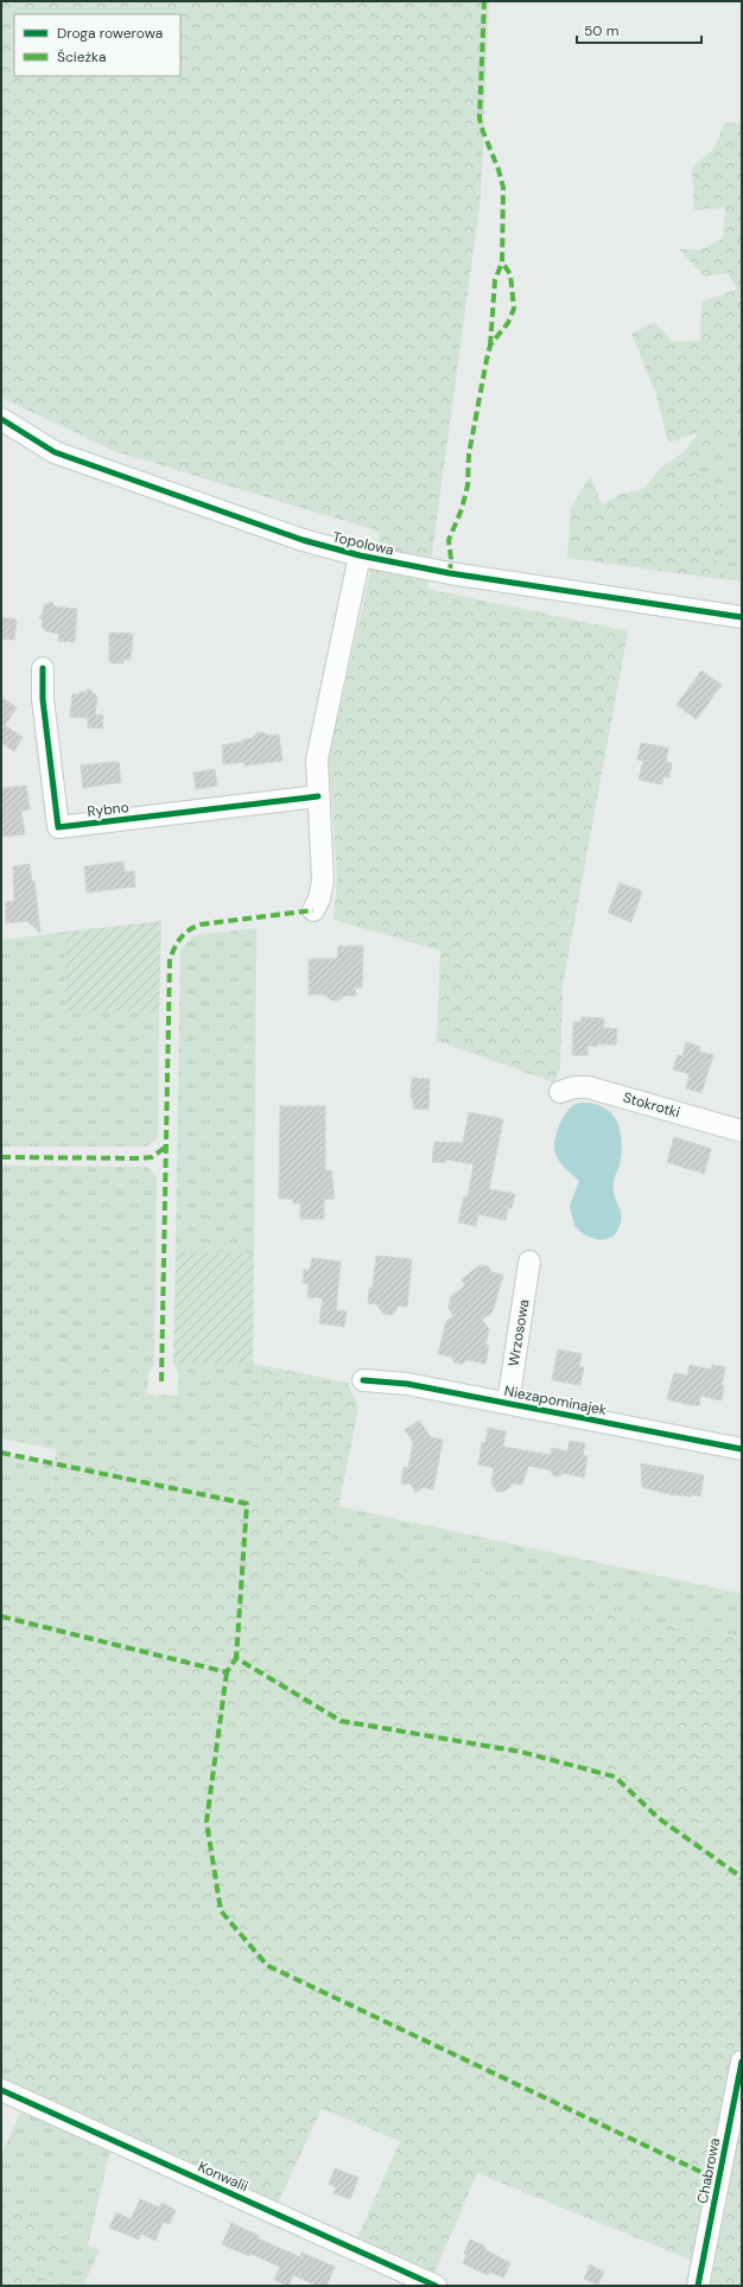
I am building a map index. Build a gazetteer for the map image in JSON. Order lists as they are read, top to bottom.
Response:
{
  "streets": {
    "street": [
      "Topolowa",
      "Rybno",
      "Stokrotki",
      "Wrzosowa",
      "Niezapominajek",
      "Chabrowa",
      "Konwalii"
    ]
  },
  "crossings": [
    ["Wrzosowa", "Niezapominajek"]
  ],
  "legend": ["Droga rowerowa", "Ścieżka"],
  "scale_bar": "50 m"
}
